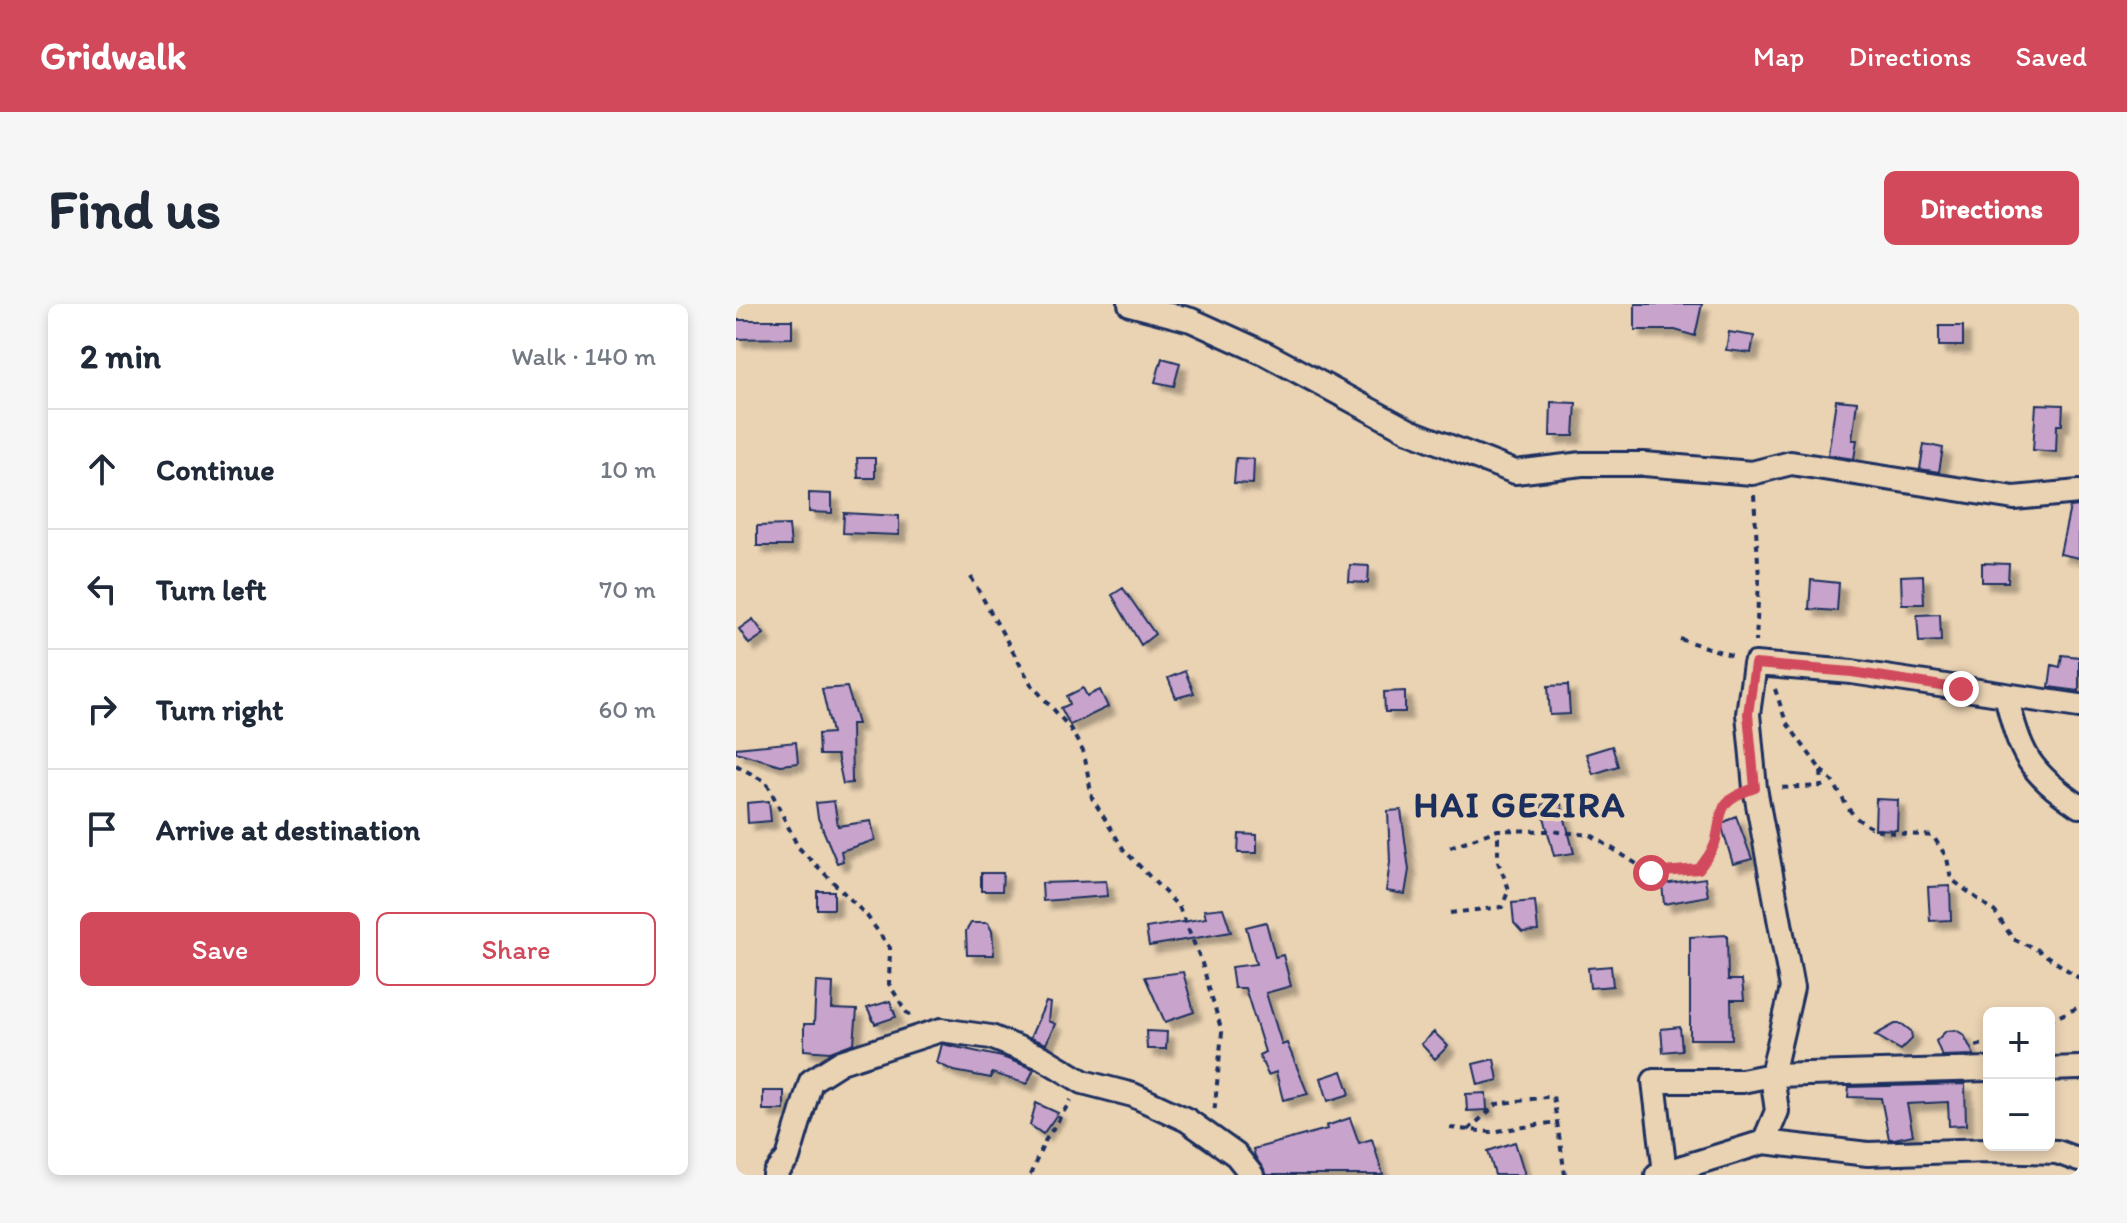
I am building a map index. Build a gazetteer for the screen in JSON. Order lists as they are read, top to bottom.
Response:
{
  "districts": ["HAI GEZIRA"],
  "page": {
    "header": "Gridwalk",
    "nav": ["Map", "Directions", "Saved"],
    "buttons": [
      "Directions",
      ["Save", "Share"]
    ],
    "title": "Find us",
    "heading": ["2 min", "Walk · 140 m"],
    "list": [
      ["Continue", "10 m"],
      ["Turn left", "70 m"],
      ["Turn right", "60 m"],
      "Arrive at destination"
    ],
    "map_buttons": ["+", "−"]
  }
}
